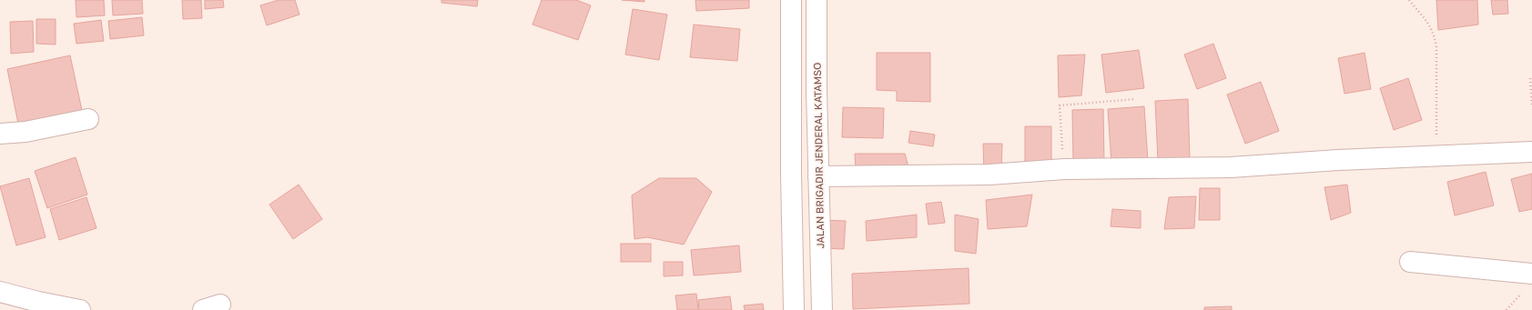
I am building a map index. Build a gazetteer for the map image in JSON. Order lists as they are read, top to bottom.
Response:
{
  "streets": {
    "street": ["JALAN BRIGADIR JENDERAL KATAMSO"]
  }
}
